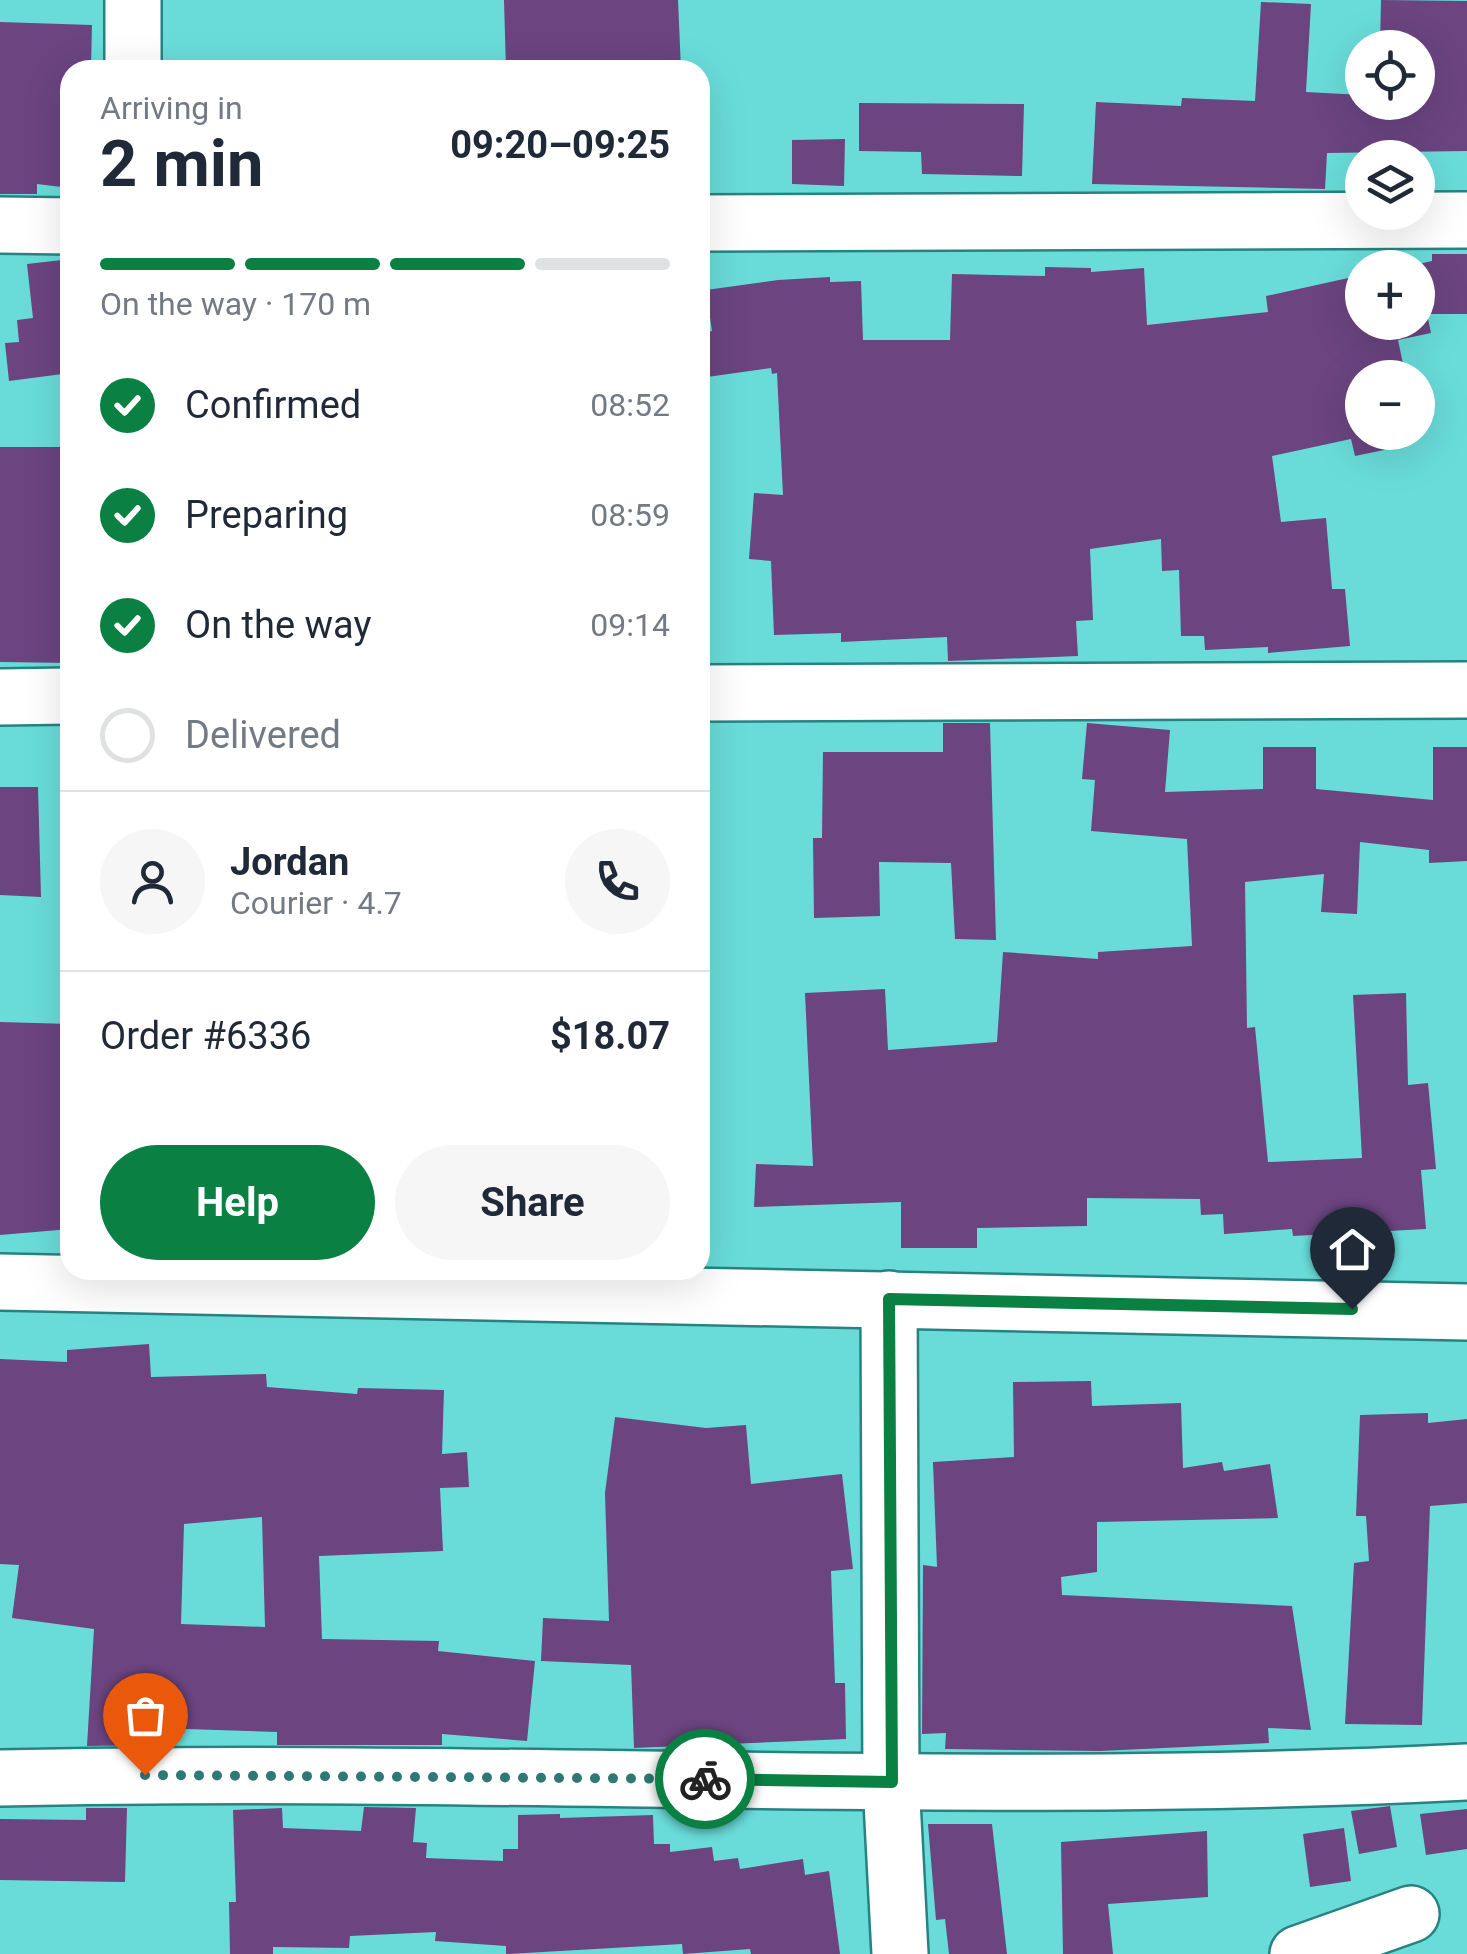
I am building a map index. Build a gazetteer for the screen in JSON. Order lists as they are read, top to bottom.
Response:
{
  "page": {
    "map_buttons": ["+", "−"],
    "heading": ["2 min", "Arriving in", "09:20–09:25"],
    "panel": [
      "Jordan",
      "Courier · 4.7",
      "Order #6336",
      "$18.07"
    ],
    "bar": "On the way · 170 m",
    "list": [
      ["Confirmed", "08:52"],
      ["Preparing", "08:59"],
      ["On the way", "09:14"],
      "Delivered"
    ],
    "buttons": ["Help", "Share"]
  }
}
